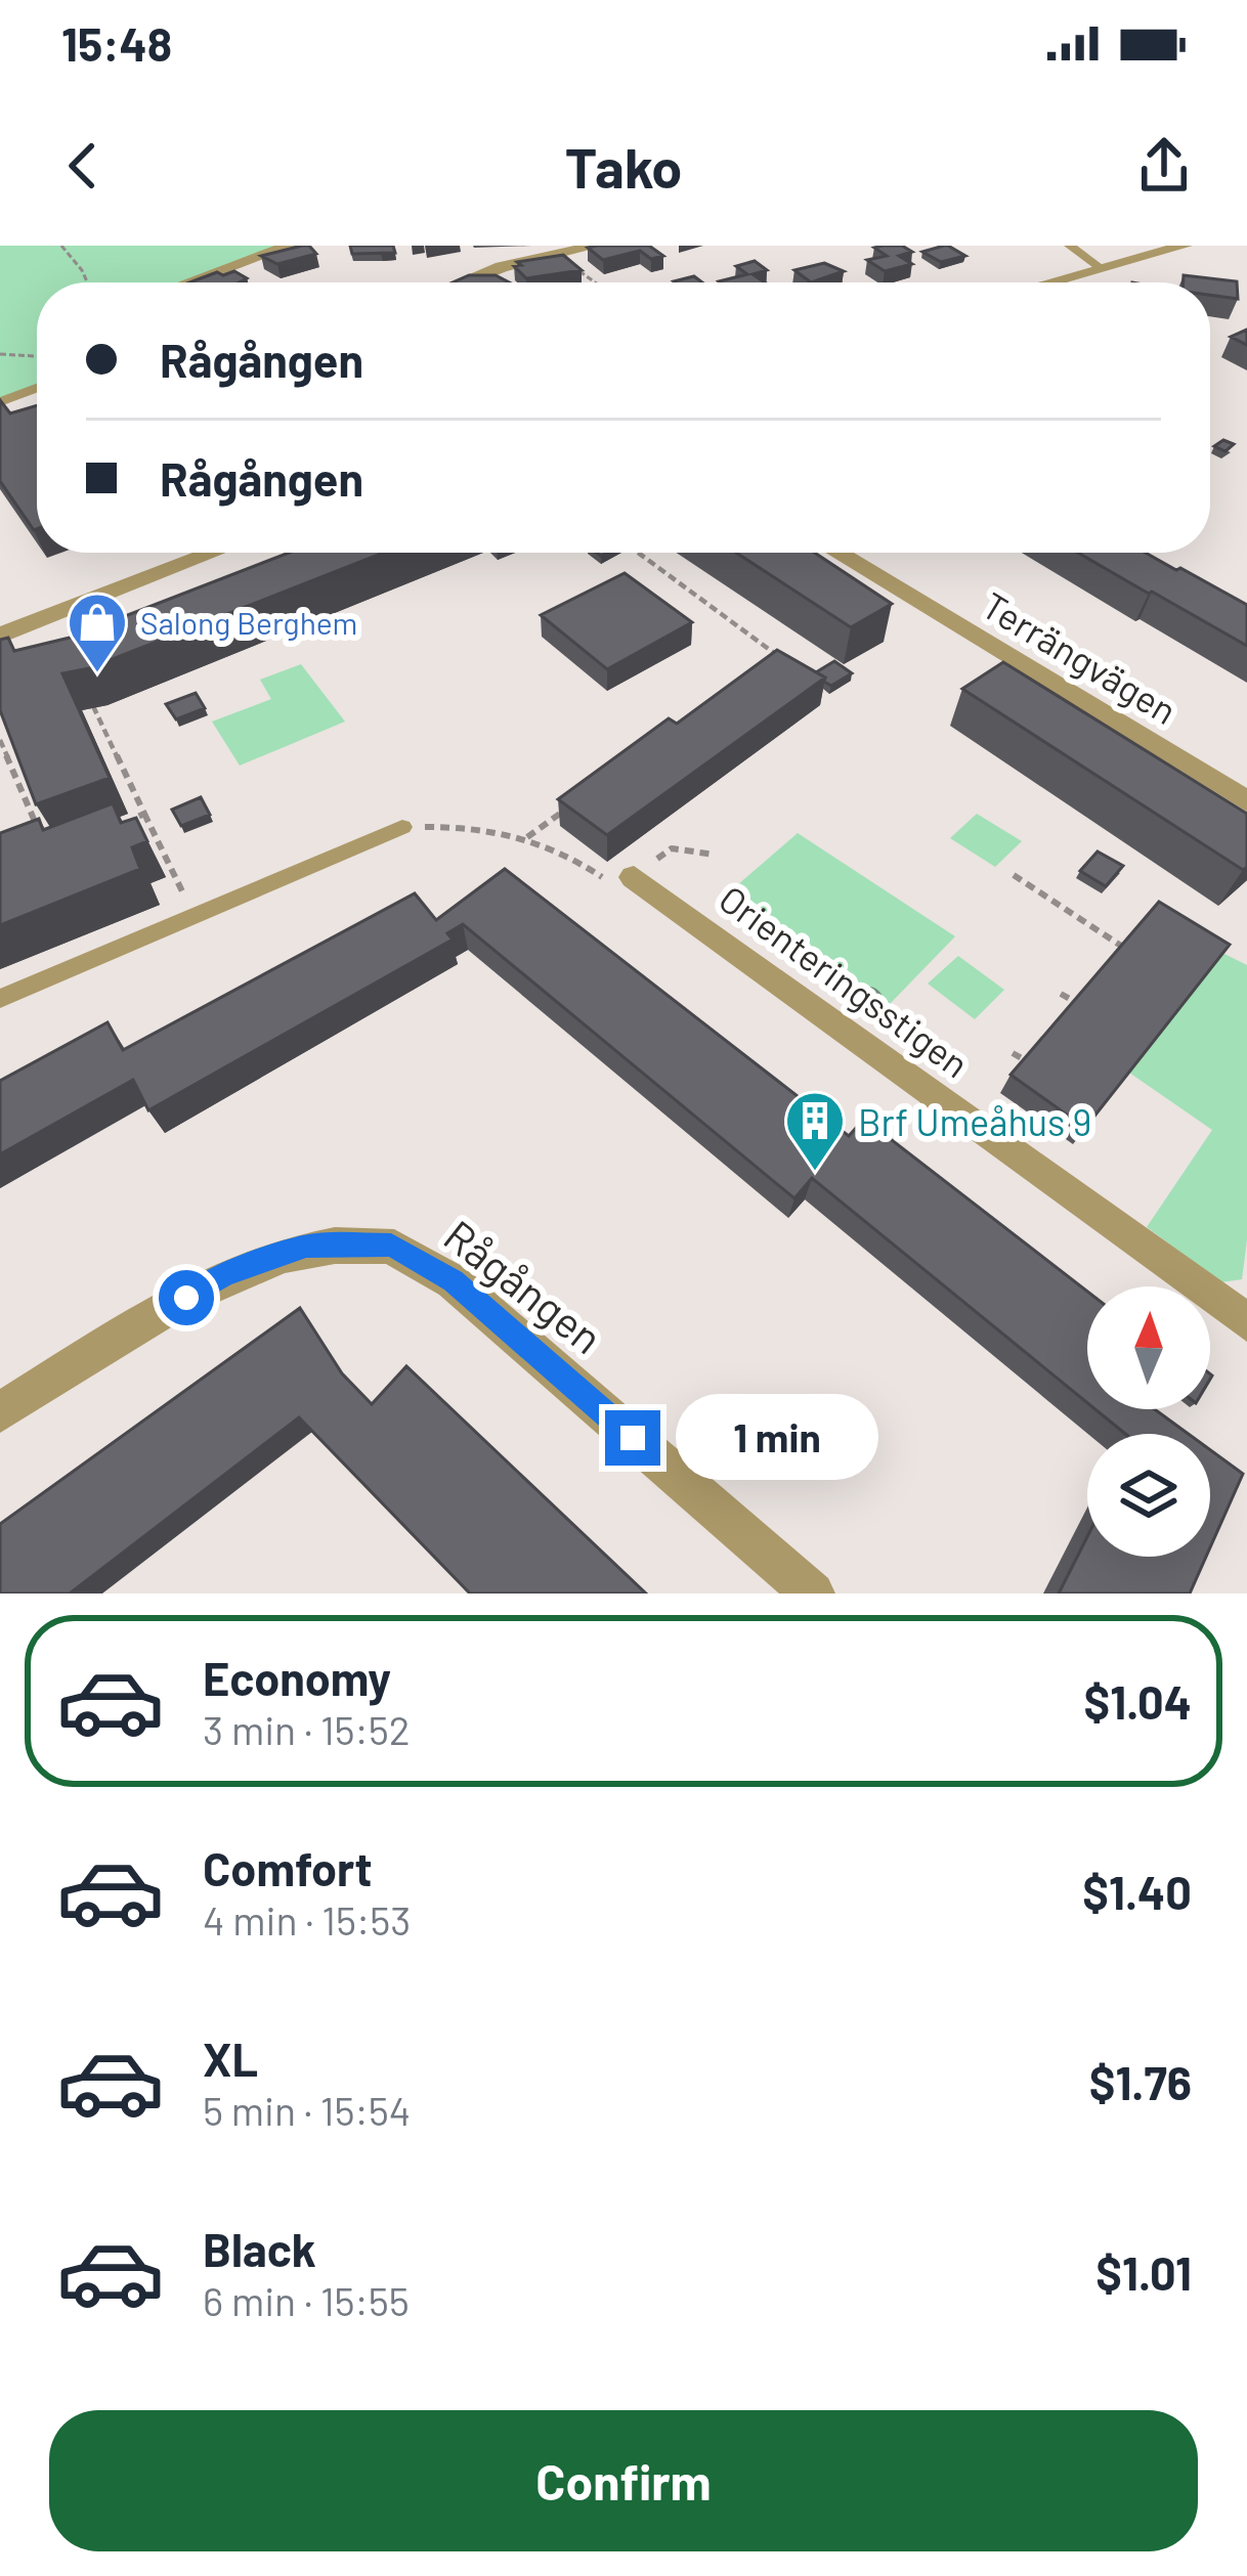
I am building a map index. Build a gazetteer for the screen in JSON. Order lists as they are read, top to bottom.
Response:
{
  "streets": {
    "street": ["Terrängvägen", "Orienteringsstigen", "Rågången"]
  },
  "places": {
    "shop": ["Salong Berghem"],
    "building": ["Brf Umeåhus 9"]
  },
  "north": "top",
  "page": {
    "status": "15:48",
    "header": "Tako",
    "banner": ["Rågången", "Rågången"],
    "bubble": "1 min",
    "list": [
      {
        "name": "Economy",
        "note": "3 min · 15:52",
        "value": "$1.04"
      },
      {
        "name": "Comfort",
        "note": "4 min · 15:53",
        "value": "$1.40"
      },
      {
        "name": "XL",
        "note": "5 min · 15:54",
        "value": "$1.76"
      },
      {
        "name": "Black",
        "note": "6 min · 15:55",
        "value": "$1.01"
      }
    ],
    "buttons": "Confirm"
  }
}
